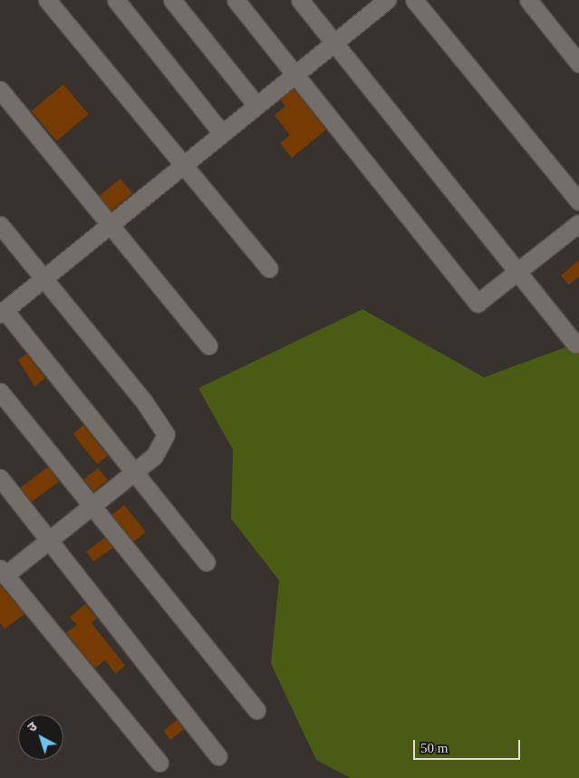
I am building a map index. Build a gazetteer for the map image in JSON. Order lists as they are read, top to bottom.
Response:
{
  "scale_bar": "50 m",
  "north": "top left"
}
